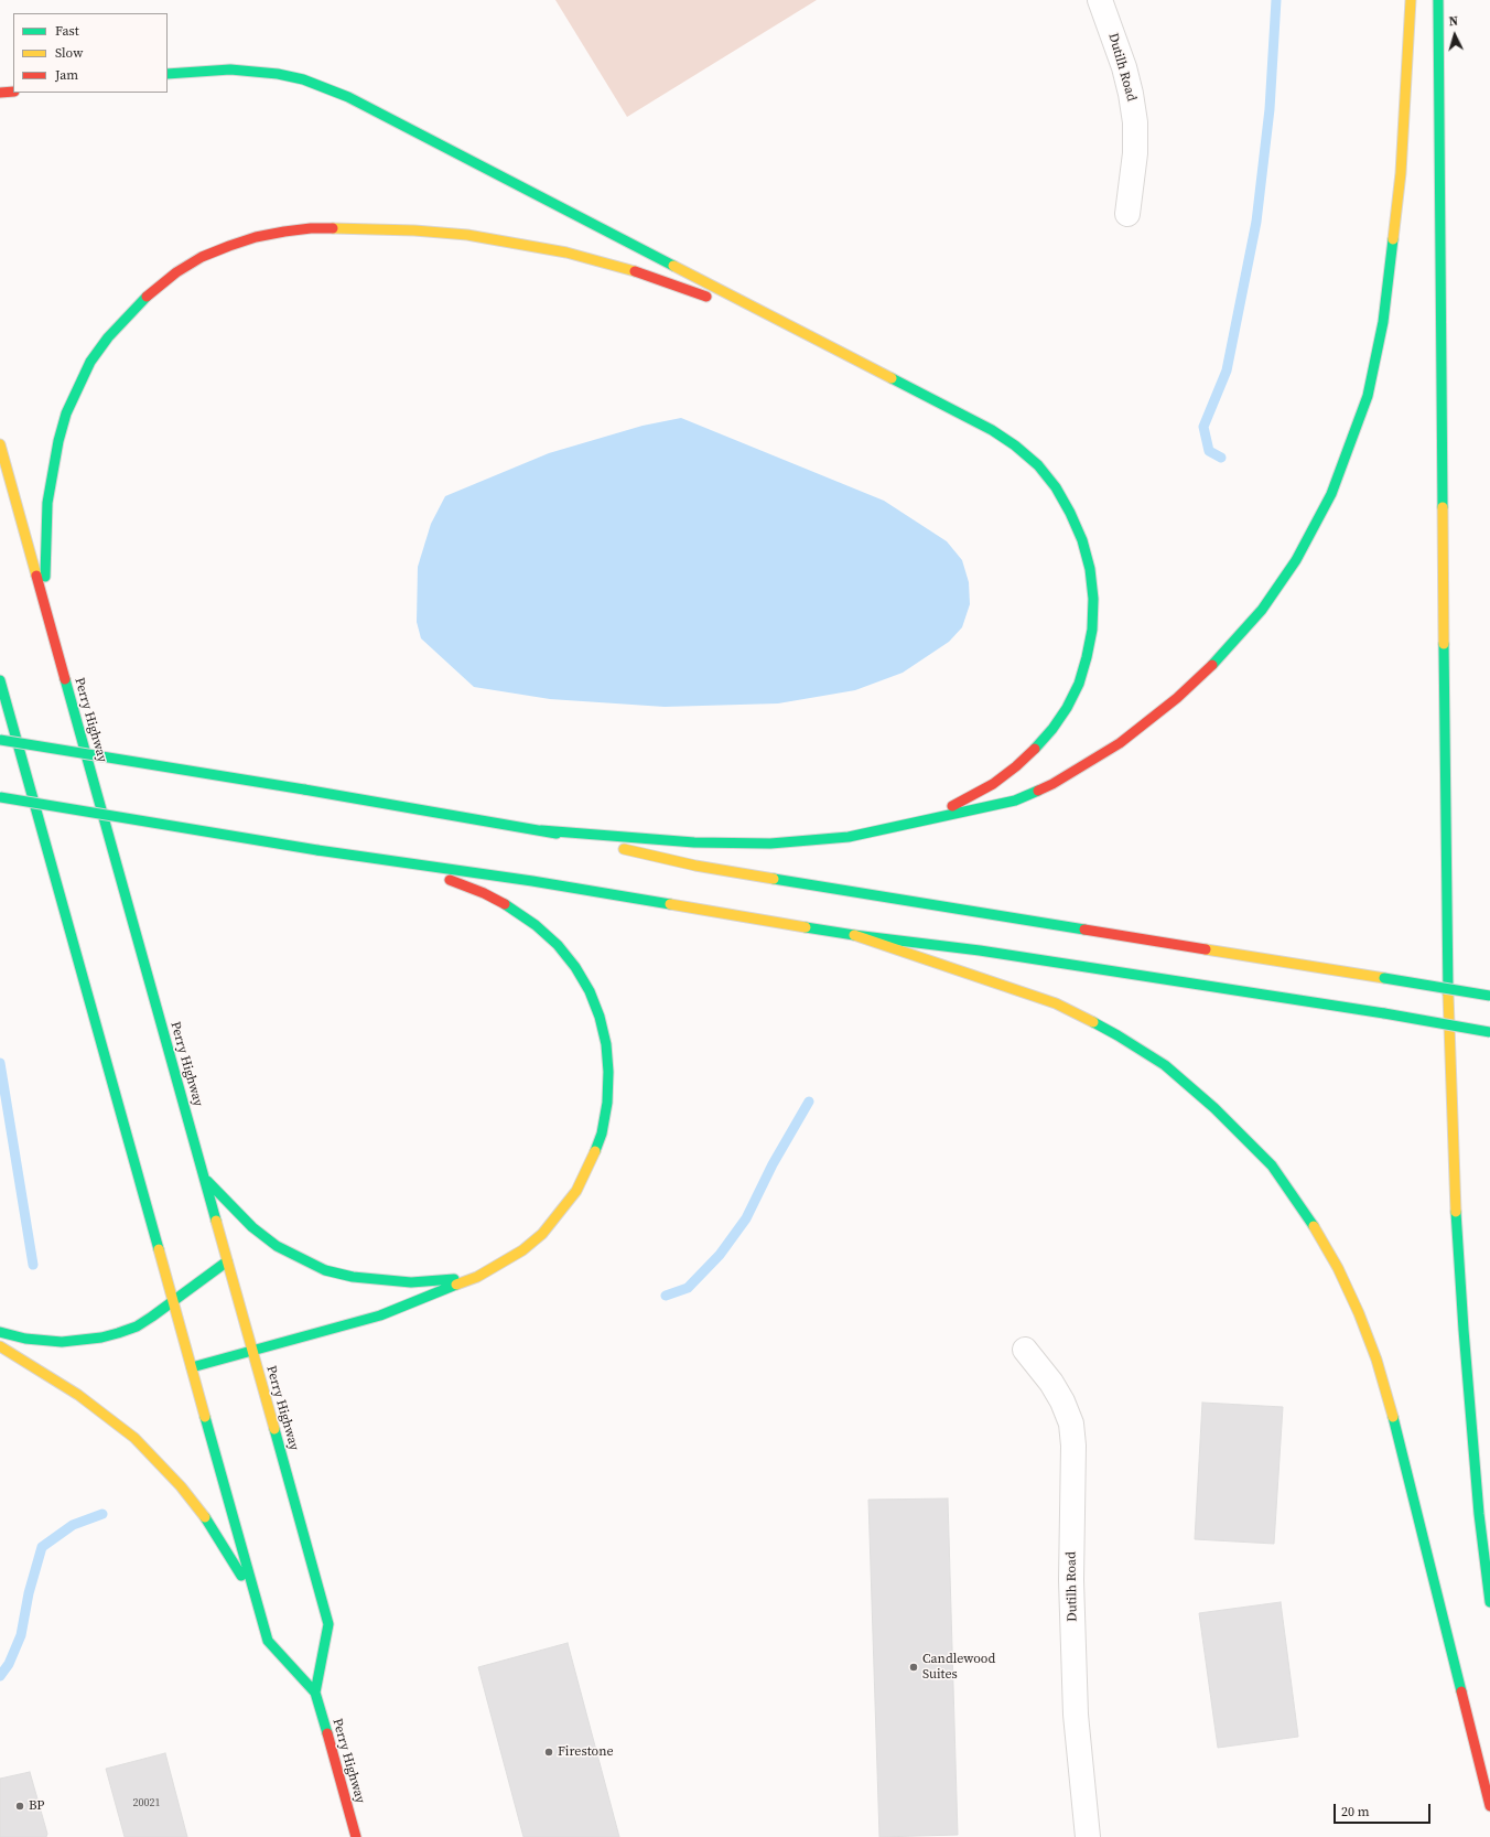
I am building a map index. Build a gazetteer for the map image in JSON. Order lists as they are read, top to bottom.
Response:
{
  "streets": {
    "highway": ["Perry Highway"],
    "street": ["Dutilh Road"]
  },
  "places": ["Candlewood Suites", "Firestone", "BP"],
  "house_numbers": ["20021"],
  "legend": ["Fast", "Slow", "Jam"],
  "scale_bar": "20 m",
  "north": "top"
}
